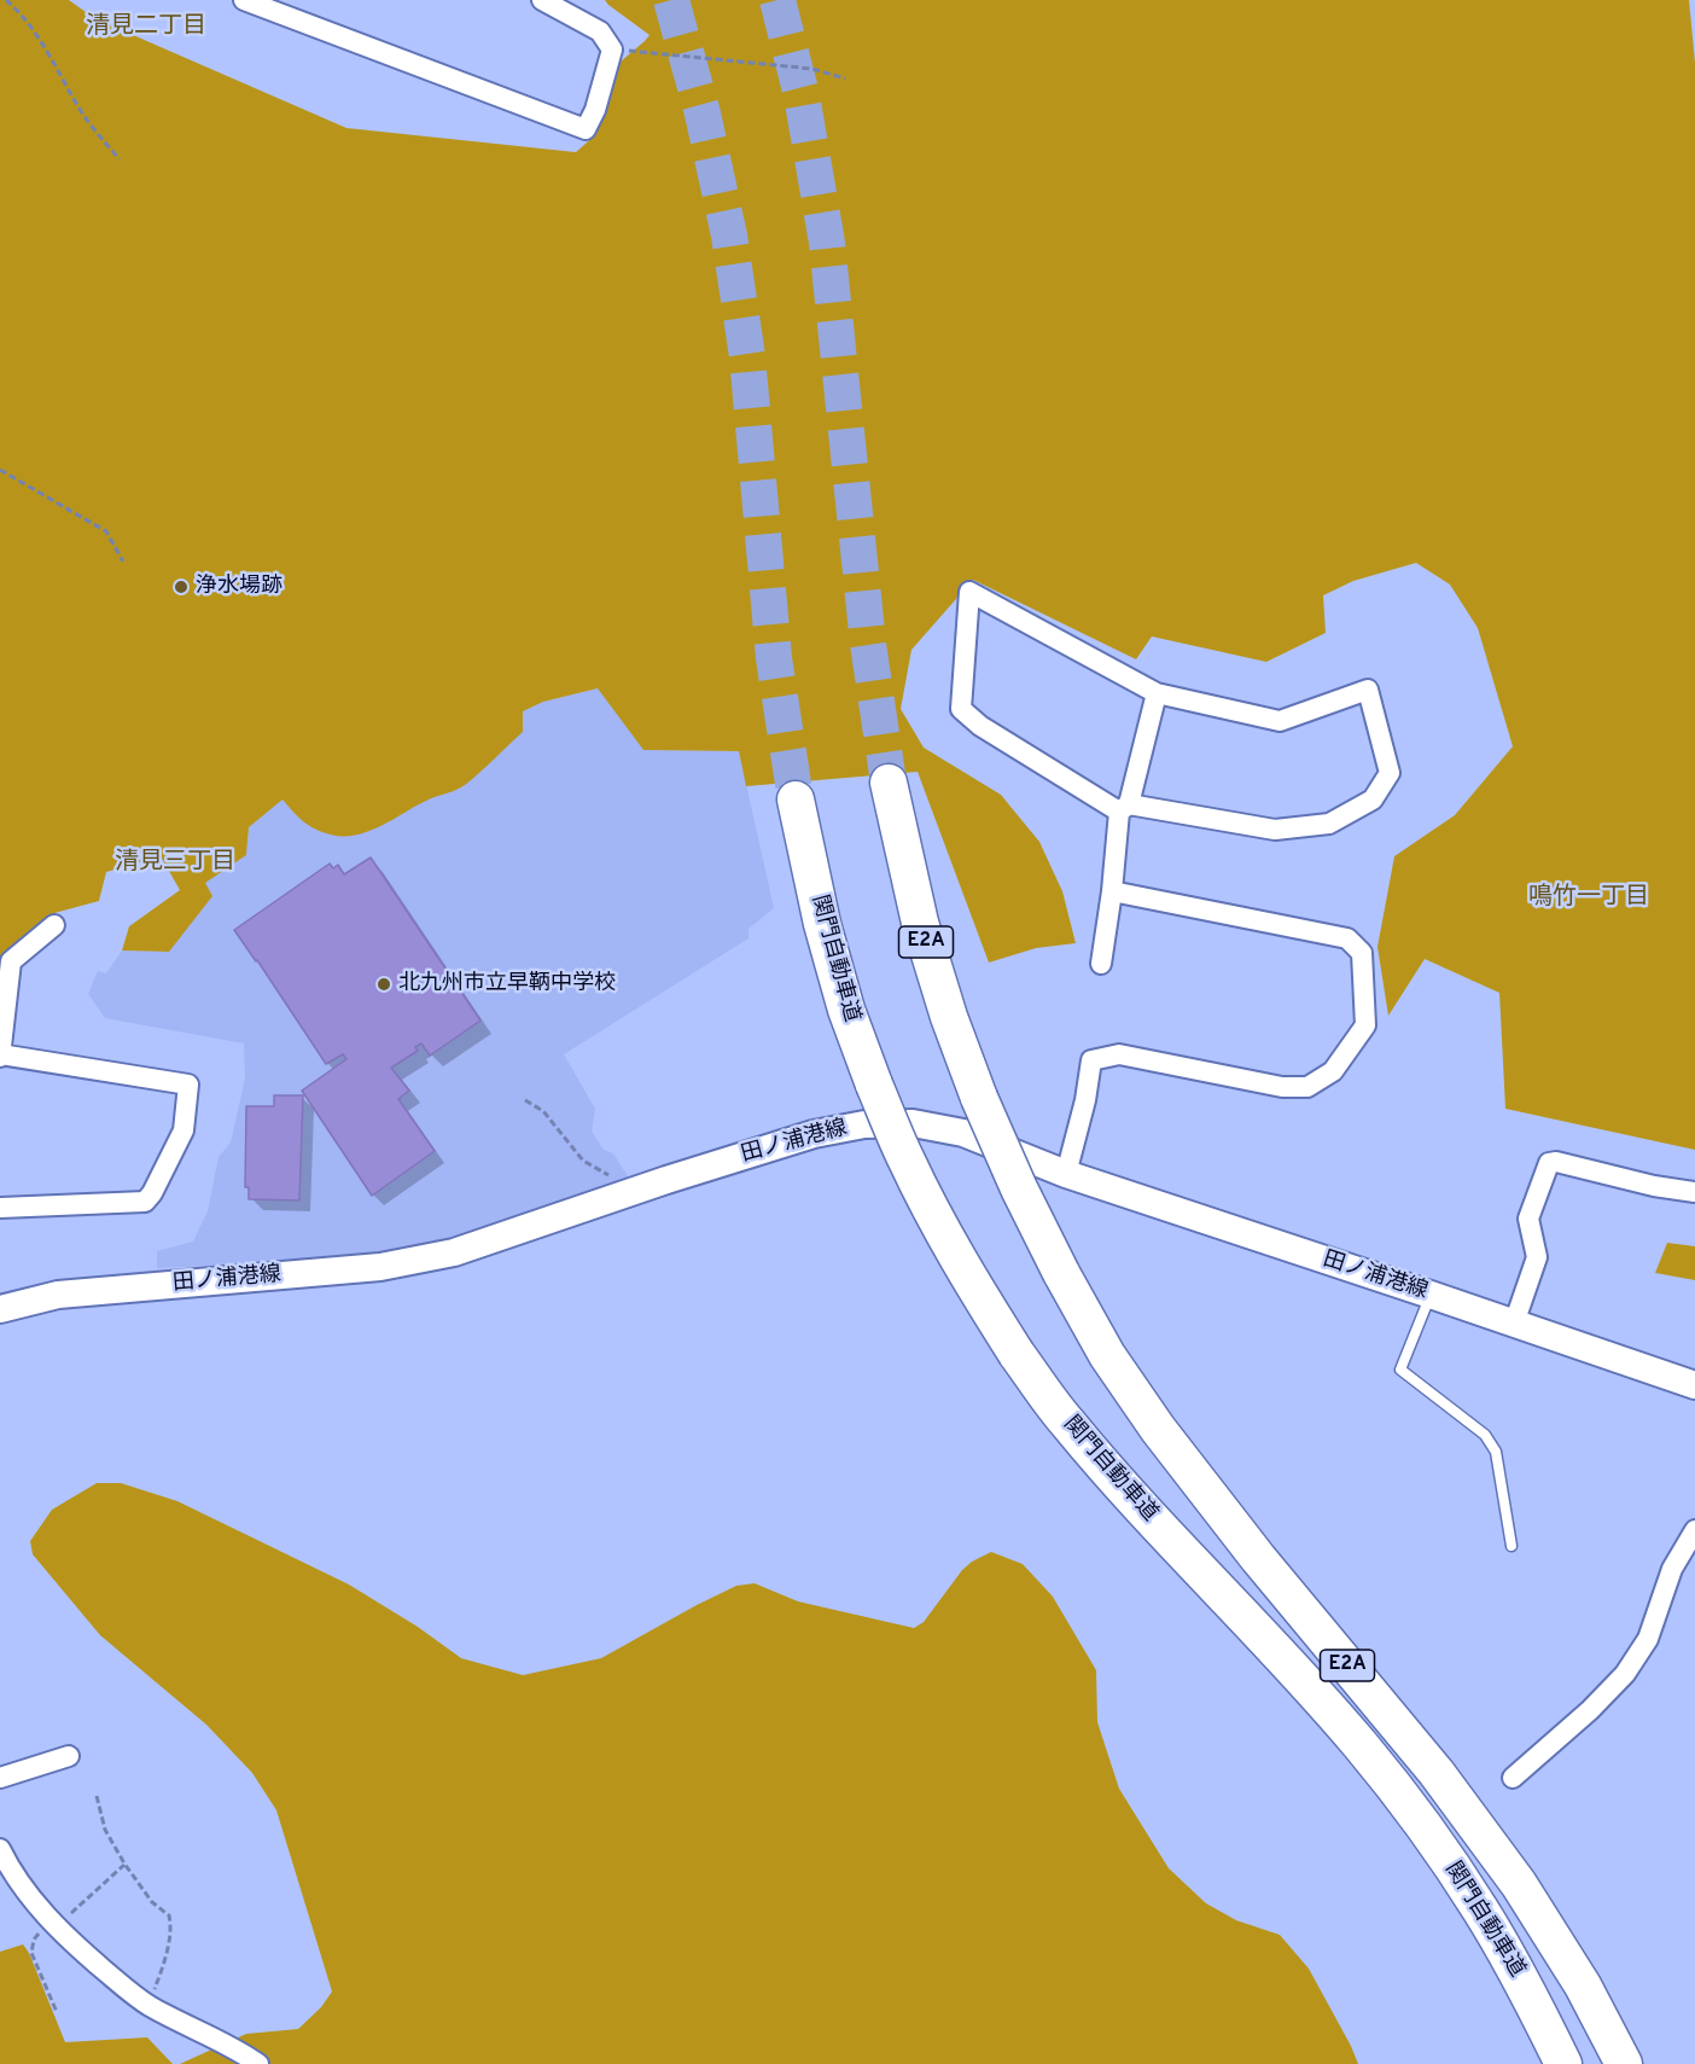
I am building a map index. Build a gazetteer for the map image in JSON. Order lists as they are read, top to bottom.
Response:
{
  "streets": {
    "highway": ["E2A", "関門自動車道"],
    "main road": ["田ノ浦港線"]
  },
  "districts": ["清見二丁目", "清見三丁目", "鳴竹一丁目"],
  "places": ["浄水場跡", "北九州市立早鞆中学校"]
}
